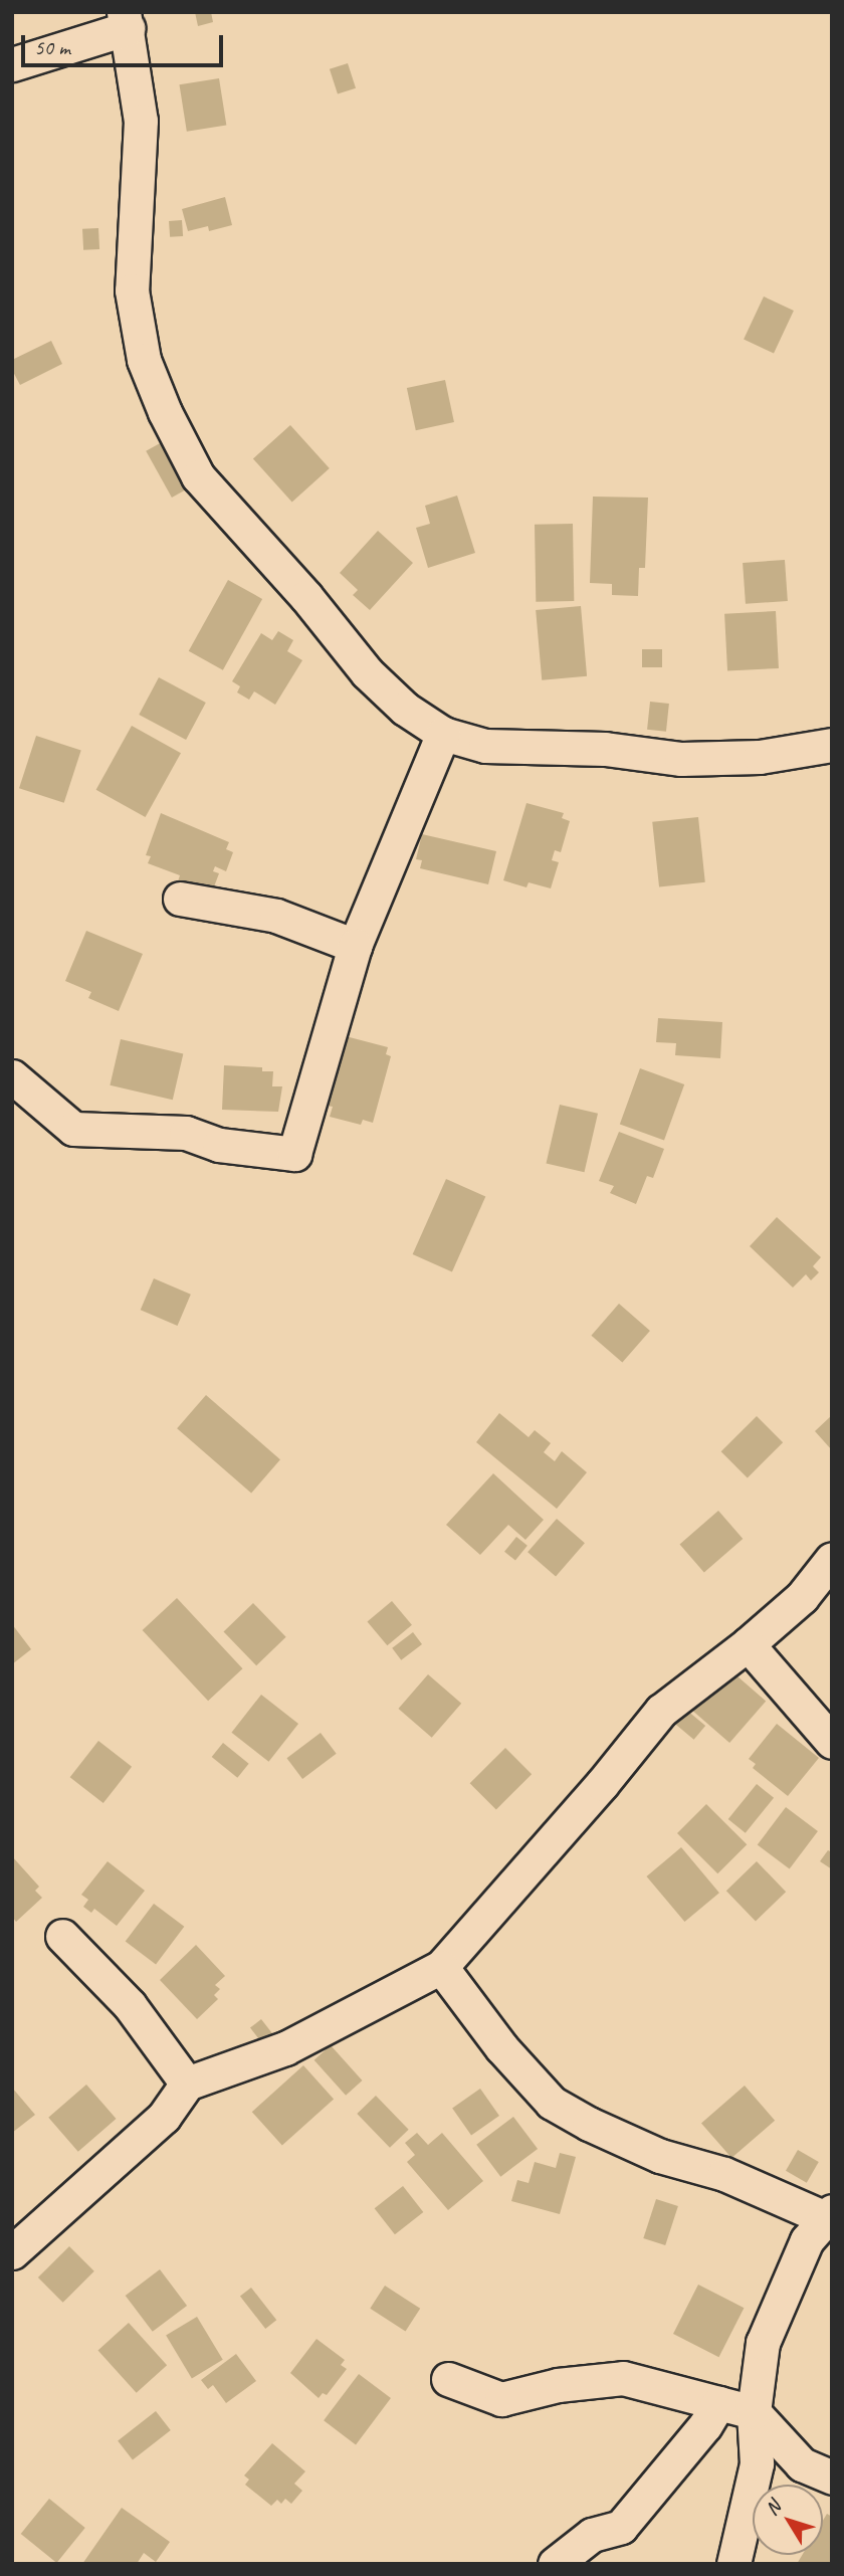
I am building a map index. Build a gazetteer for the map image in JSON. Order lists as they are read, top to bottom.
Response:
{
  "scale_bar": "50 m",
  "north": "top left"
}
